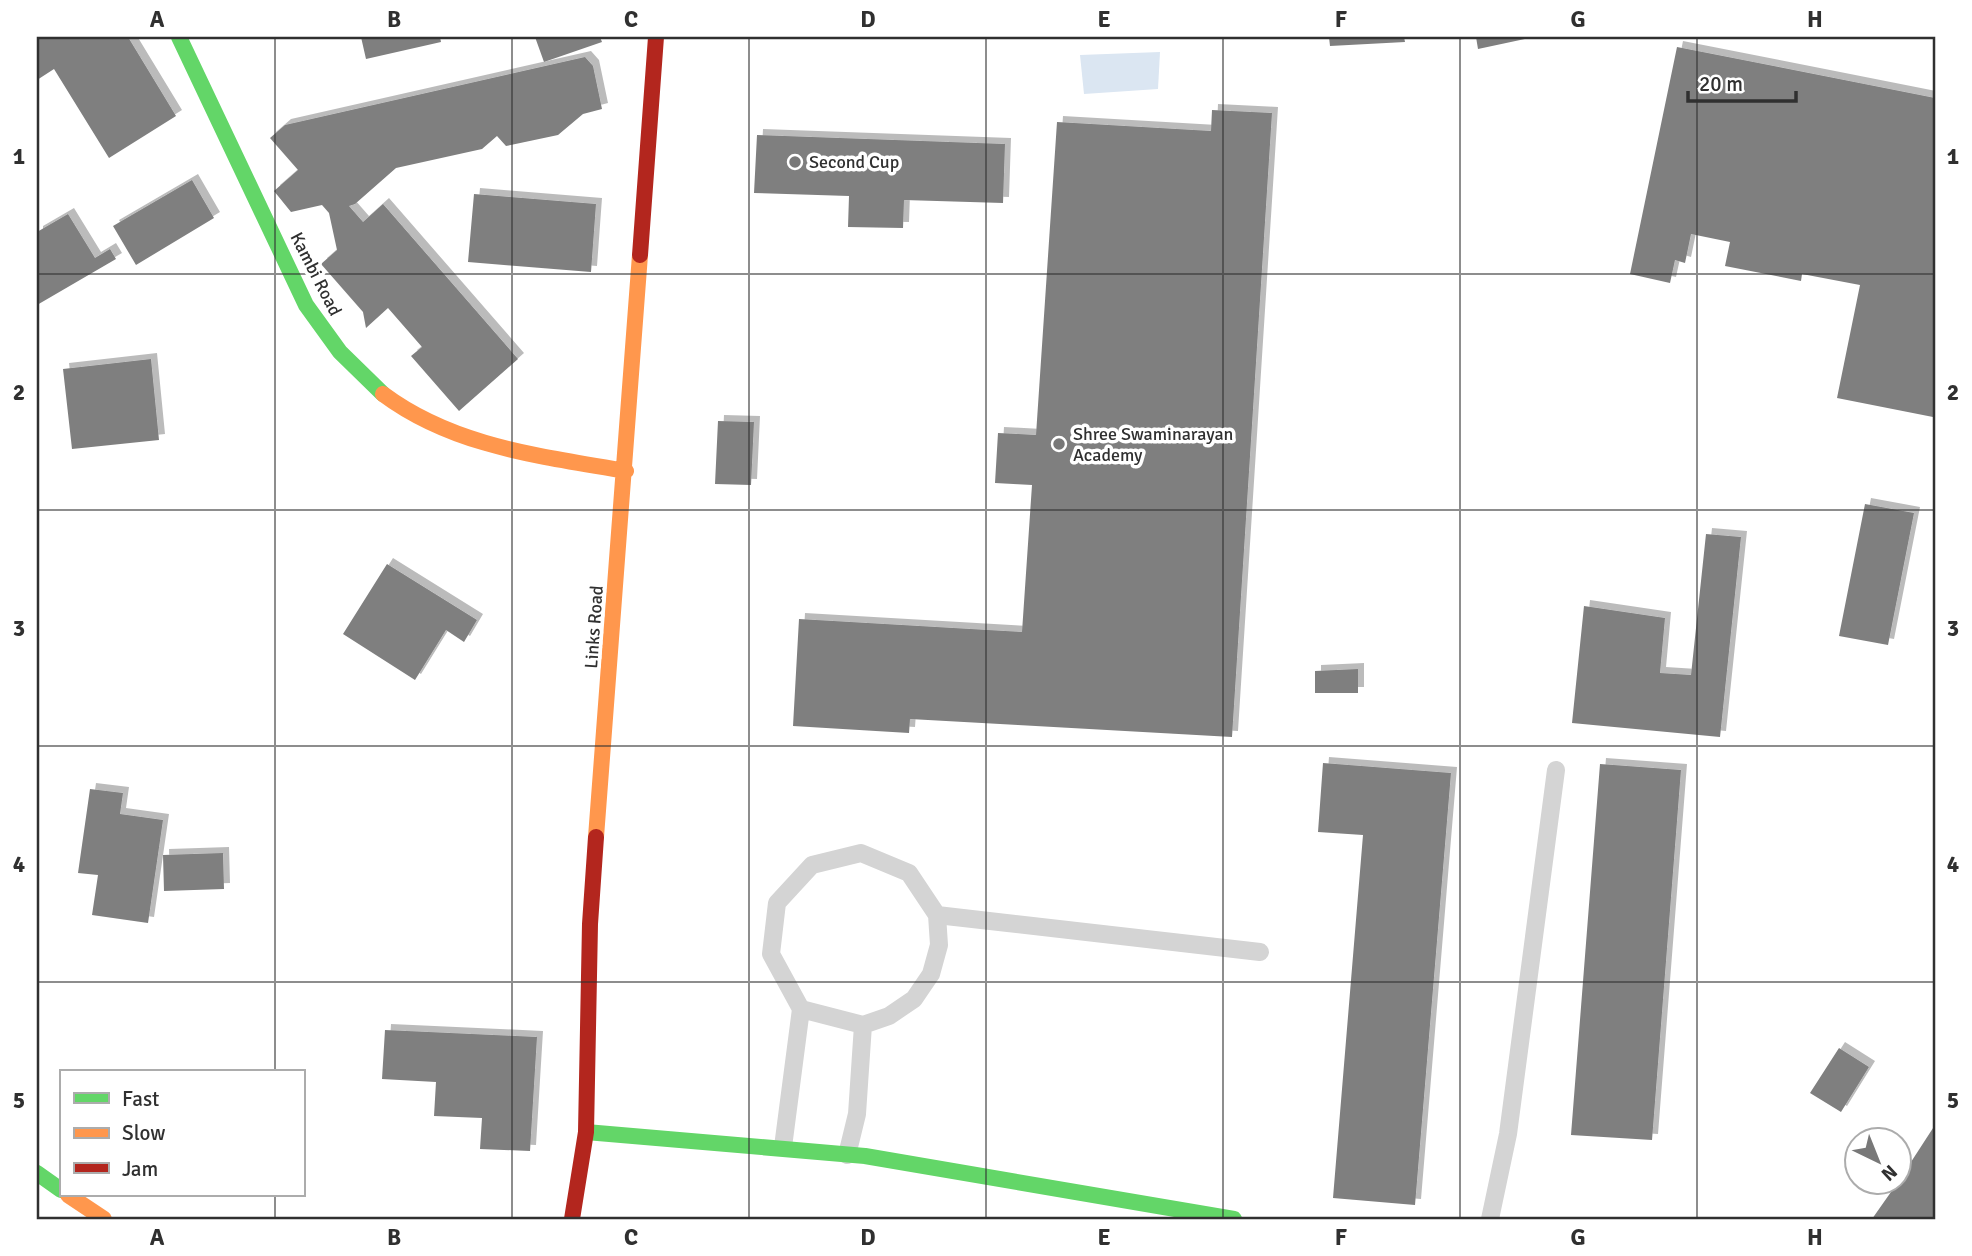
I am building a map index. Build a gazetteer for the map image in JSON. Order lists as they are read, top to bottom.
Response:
{
  "streets": {
    "street": ["Kambi Road", "Links Road"]
  },
  "crossings": [
    ["Kambi Road", "Links Road"]
  ],
  "places": ["Second Cup", "Shree Swaminarayan Academy"],
  "legend": ["Fast", "Slow", "Jam"],
  "scale_bar": "20 m",
  "north": "bottom right",
  "grid": {
    "columns": [
      "A",
      "B",
      "C",
      "D",
      "E",
      "F",
      "G",
      "H"
    ],
    "rows": [
      "1",
      "2",
      "3",
      "4",
      "5"
    ]
  }
}
